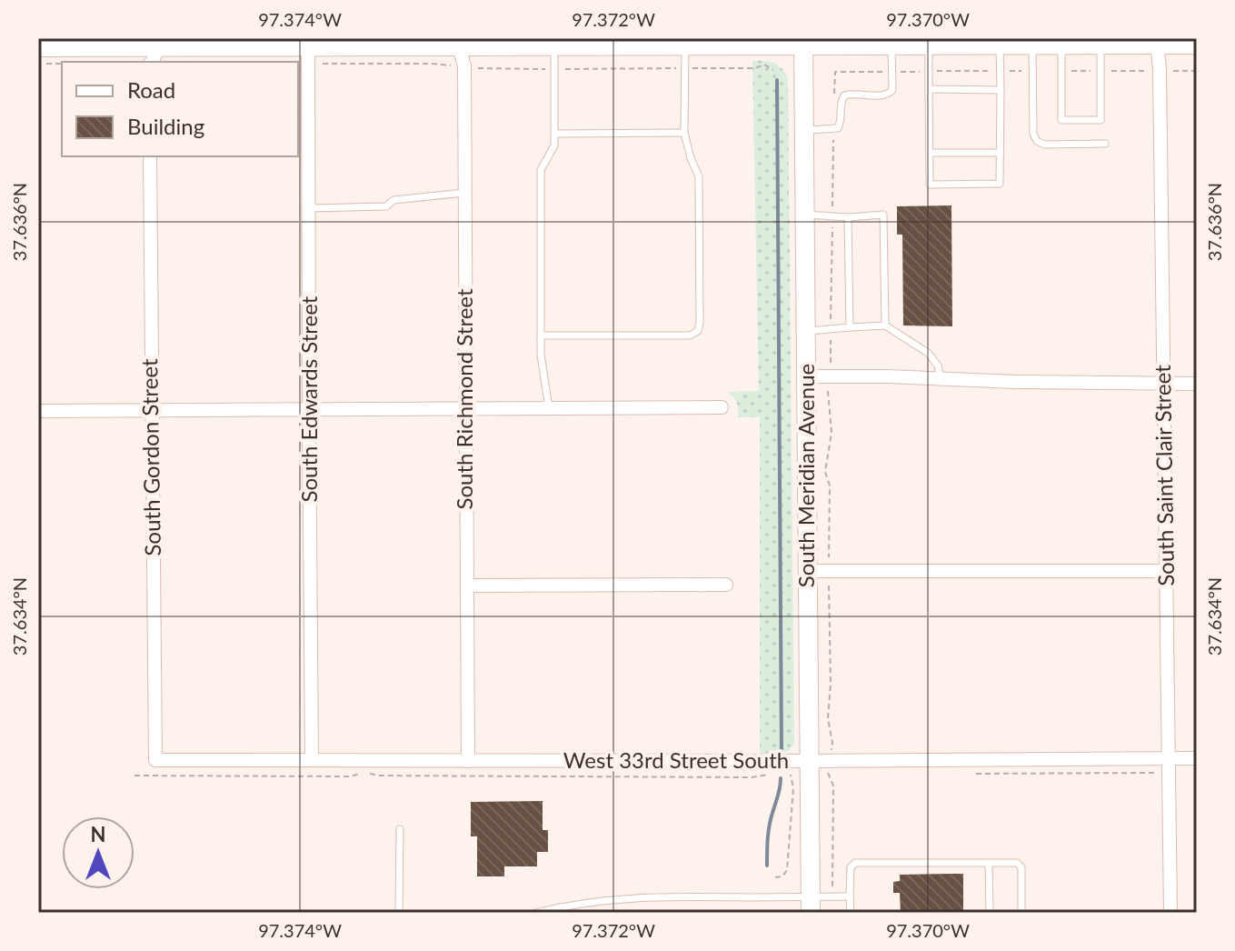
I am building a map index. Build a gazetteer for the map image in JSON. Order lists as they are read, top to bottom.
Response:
{
  "streets": {
    "street": [
      "South Edwards Street",
      "South Richmond Street",
      "South Gordon Street",
      "South Meridian Avenue",
      "South Saint Clair Street",
      "West 33rd Street South"
    ]
  },
  "crossings": [
    ["South Edwards Street", "West 33rd Street South"],
    ["South Richmond Street", "West 33rd Street South"],
    ["South Gordon Street", "West 33rd Street South"],
    ["South Meridian Avenue", "West 33rd Street South"],
    ["South Saint Clair Street", "West 33rd Street South"]
  ],
  "legend": ["Road", "Building"],
  "north": "top",
  "coordinates": [
    "97.374°W",
    "97.372°W",
    "97.370°W",
    "37.636°N",
    "37.634°N"
  ]
}
